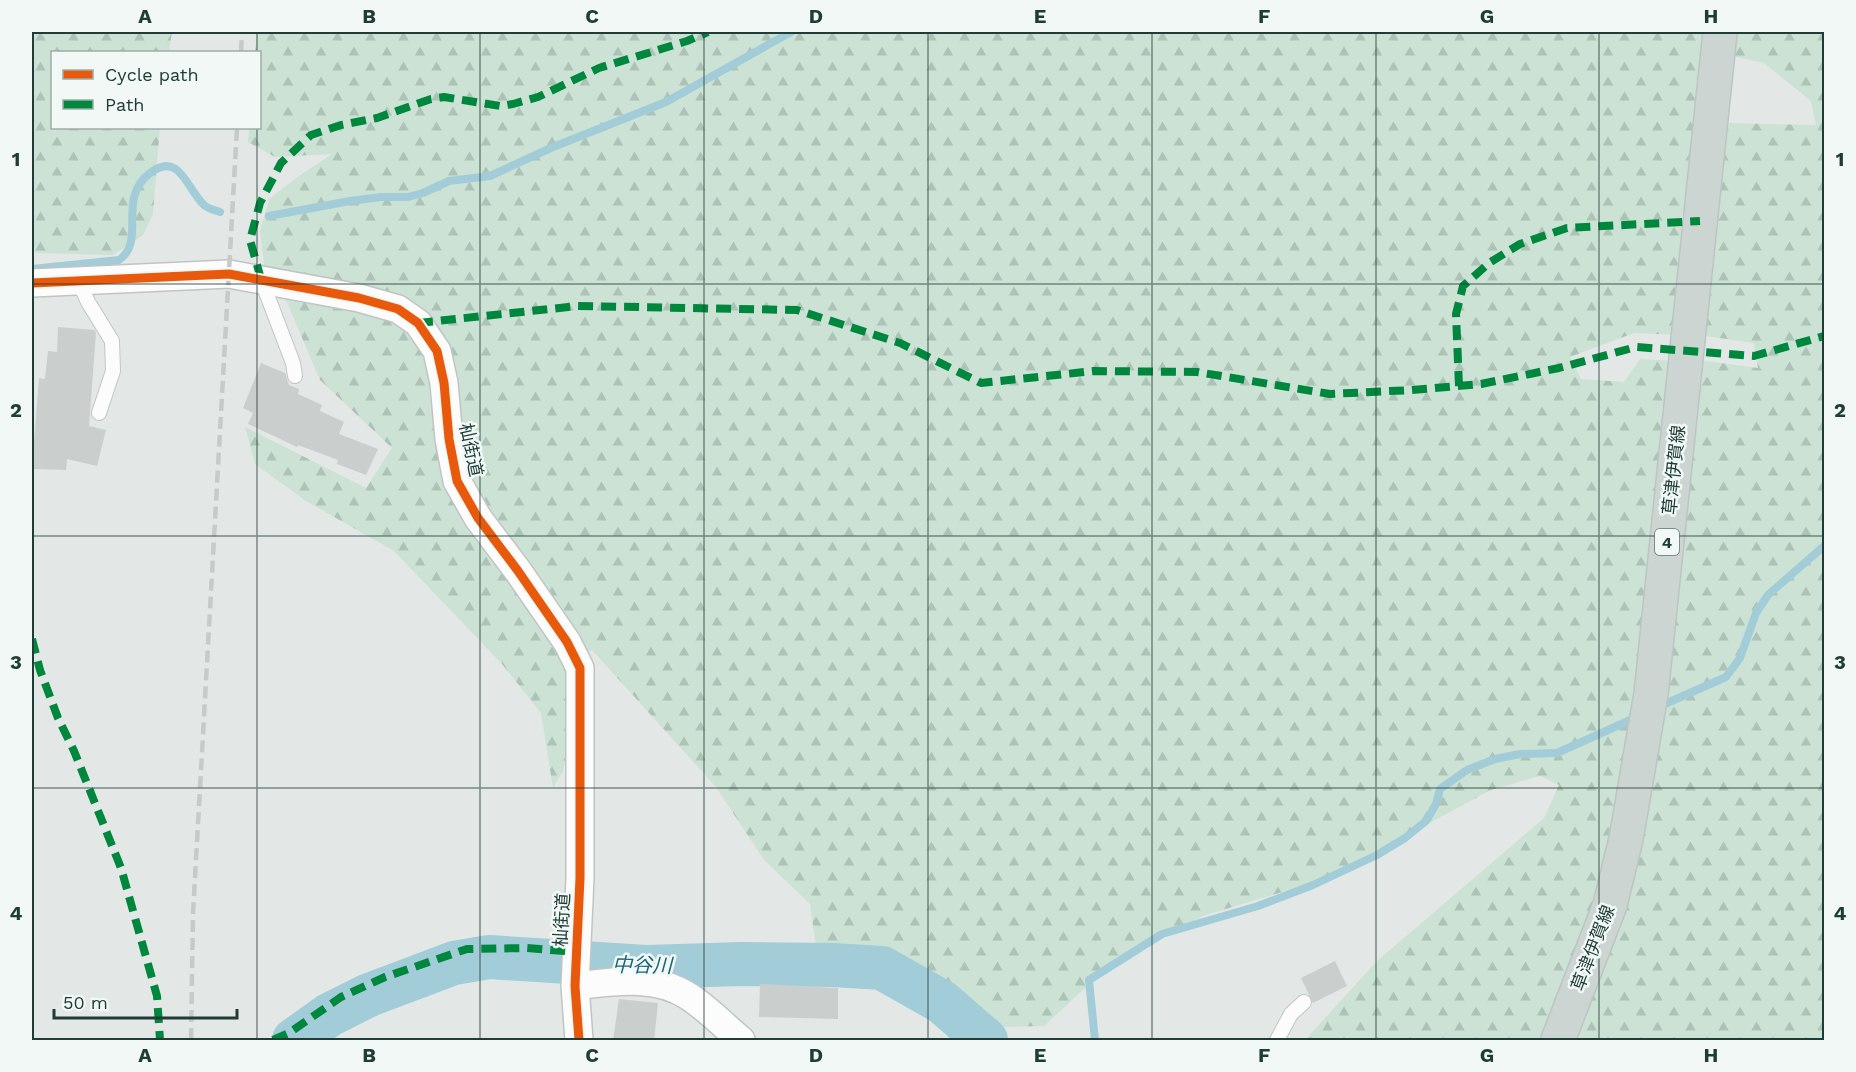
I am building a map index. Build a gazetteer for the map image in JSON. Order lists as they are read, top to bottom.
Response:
{
  "streets": {
    "main road": ["草津伊賀線", "4"],
    "street": ["杣街道"]
  },
  "water": ["中谷川"],
  "legend": ["Cycle path", "Path"],
  "scale_bar": "50 m",
  "grid": {
    "columns": [
      "A",
      "B",
      "C",
      "D",
      "E",
      "F",
      "G",
      "H"
    ],
    "rows": [
      "1",
      "2",
      "3",
      "4"
    ]
  }
}
